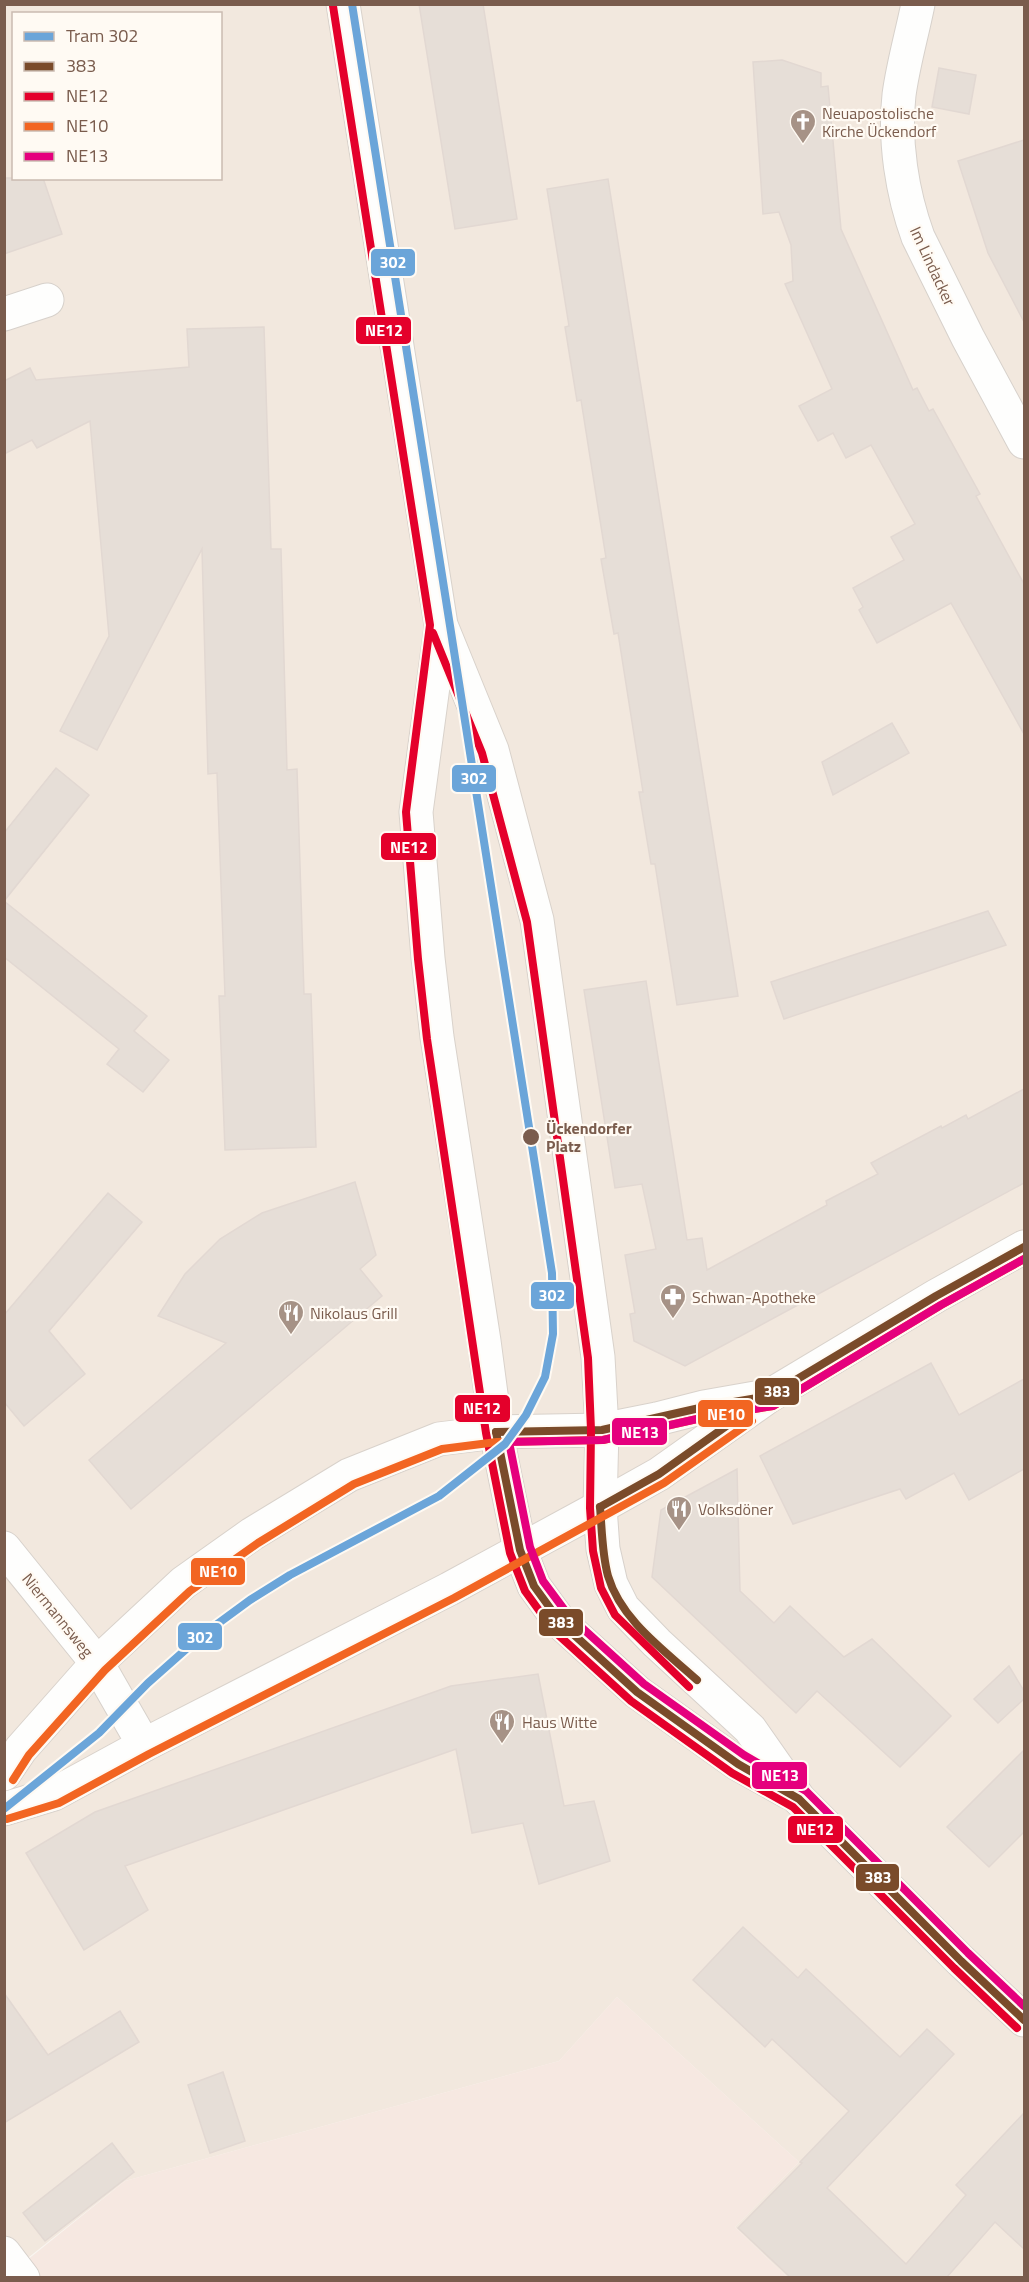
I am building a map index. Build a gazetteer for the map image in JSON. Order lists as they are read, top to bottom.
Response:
{
  "streets": {
    "main road": ["Im Lindacker", "Niermannsweg"]
  },
  "places": {
    "church": ["Neuapostolische Kirche Ückendorf"],
    "other": ["Ückendorfer Platz"],
    "pharmacy": ["Schwan-Apotheke"],
    "restaurant": ["Nikolaus Grill", "Volksdöner", "Haus Witte"]
  },
  "lines": [
    "tram line 302",
    "transit line NE12",
    "transit line 383",
    "transit line NE10",
    "transit line NE13"
  ],
  "legend": [
    "Tram 302",
    "383",
    "NE12",
    "NE10",
    "NE13"
  ]
}
